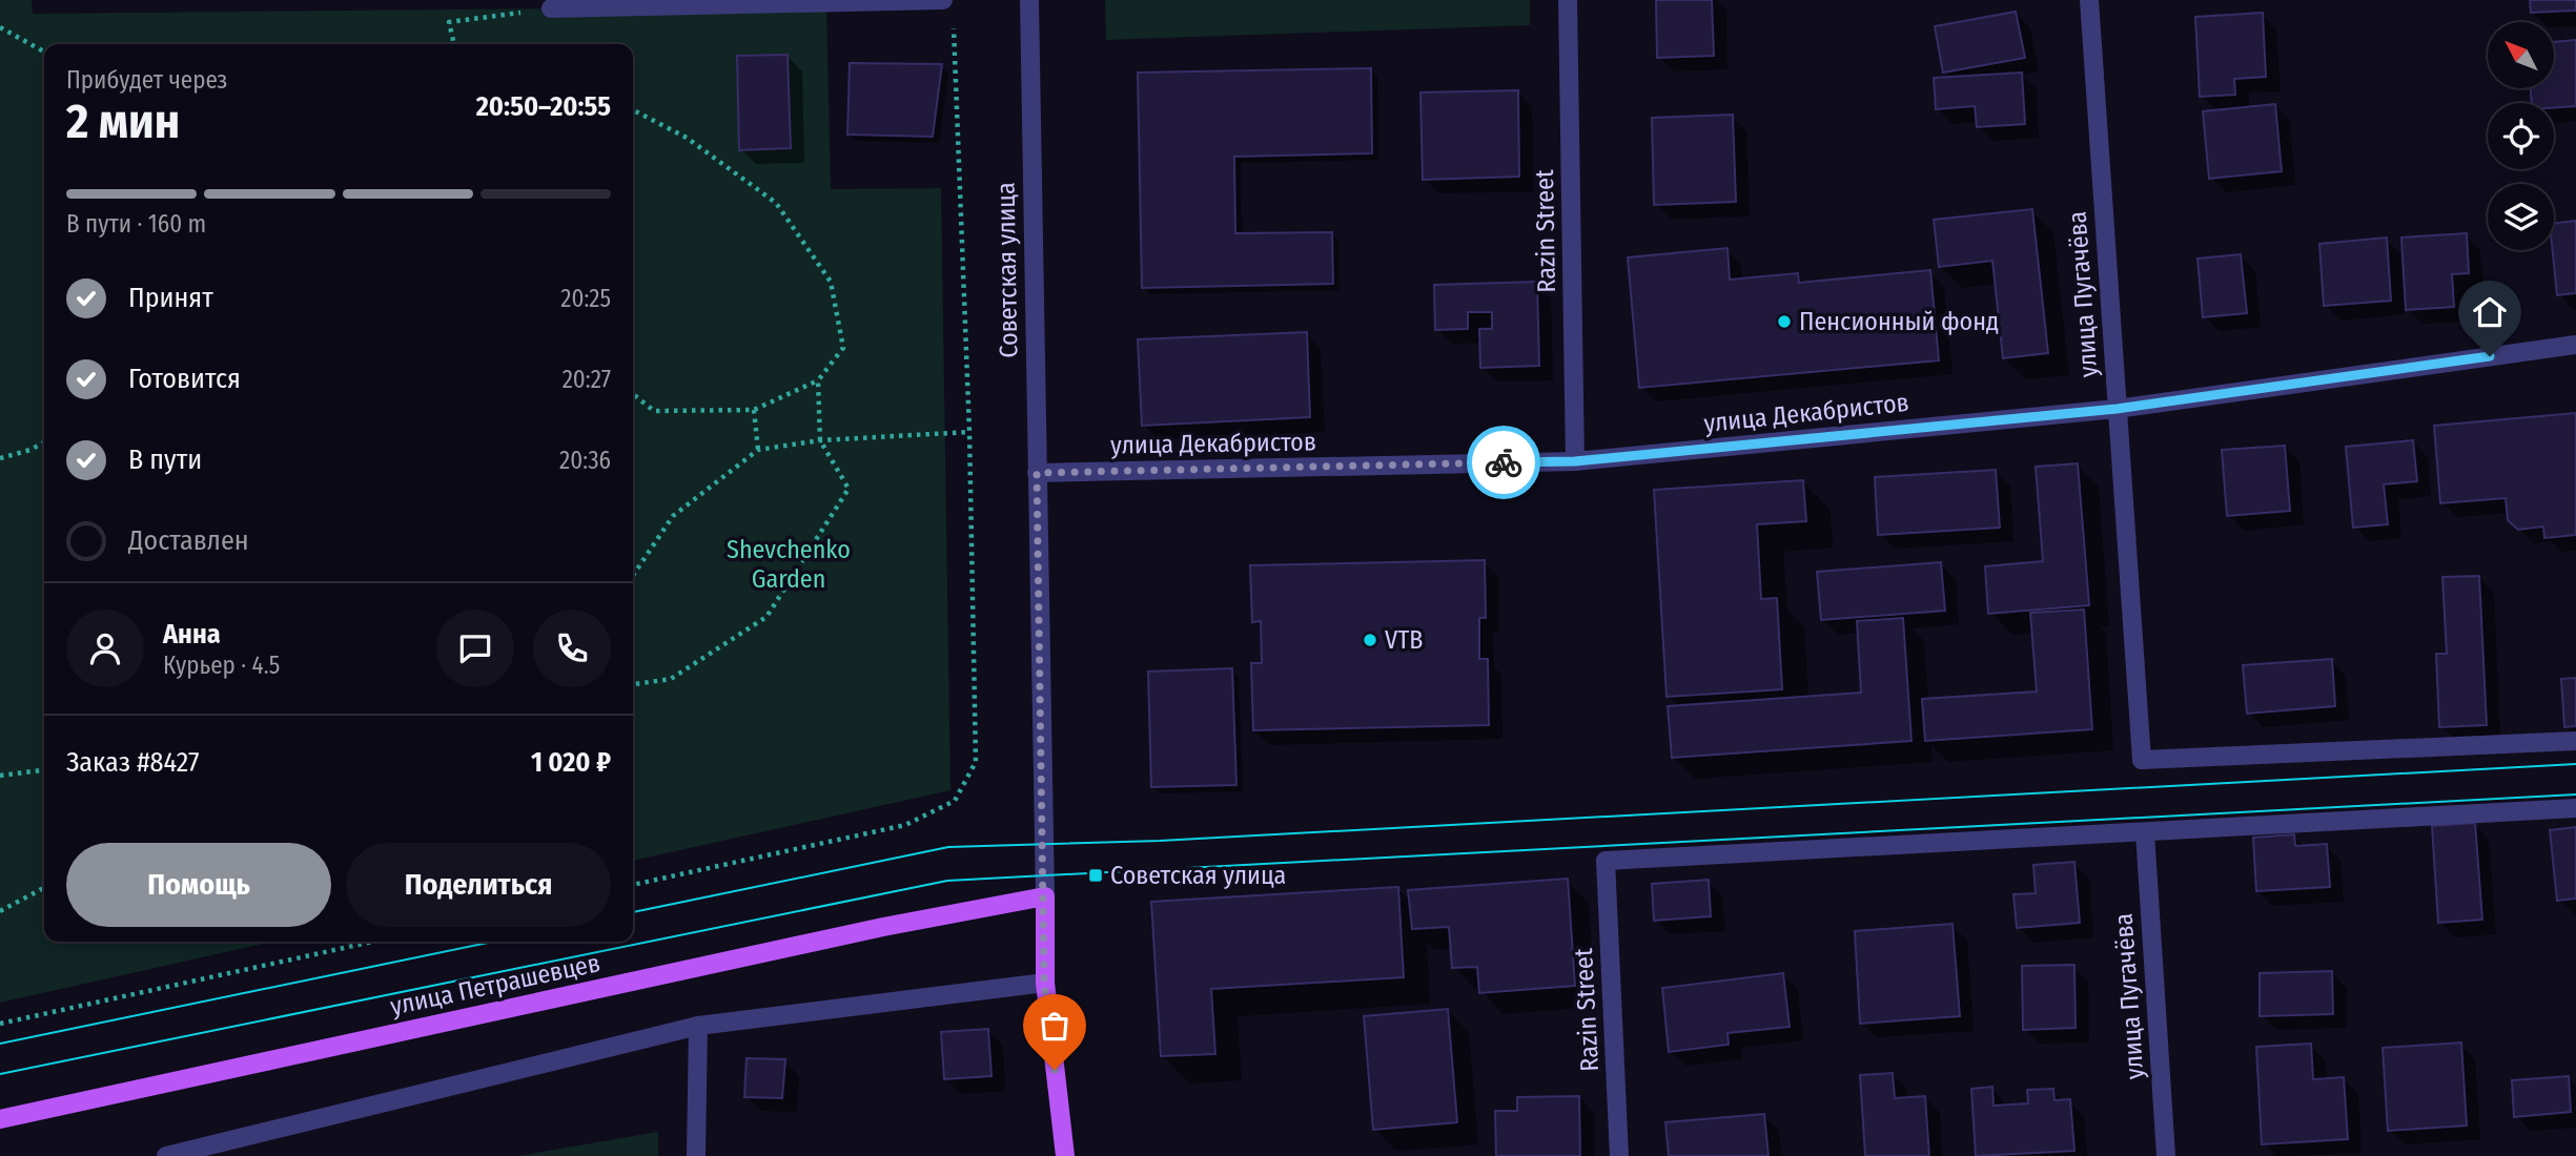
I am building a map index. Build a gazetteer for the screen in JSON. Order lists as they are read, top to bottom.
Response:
{
  "streets": {
    "main road": ["Советская улица", "улица Петрашевцев"],
    "street": ["Razin Street", "улица Пугачёва", "улица Декабристов"]
  },
  "crossings": [
    ["Razin Street", "улица Пугачёва"],
    ["Razin Street", "улица Декабристов"],
    ["Советская улица", "улица Декабристов"],
    ["Советская улица", "улица Петрашевцев"],
    ["улица Пугачёва", "улица Декабристов"]
  ],
  "parks": ["Shevchenko Garden"],
  "places": {
    "other": ["Пенсионный фонд", "VTB"],
    "transit": ["Советская улица"]
  },
  "north": "top left",
  "page": {
    "heading": ["2 мин", "Прибудет через", "20:50–20:55"],
    "panel": [
      "Анна",
      "Курьер · 4.5",
      "Заказ #8427",
      "1 020 ₽"
    ],
    "bar": "В пути · 160 m",
    "list": [
      ["Принят", "20:25"],
      ["Готовится", "20:27"],
      ["В пути", "20:36"],
      "Доставлен"
    ],
    "buttons": ["Помощь", "Поделиться"]
  }
}
